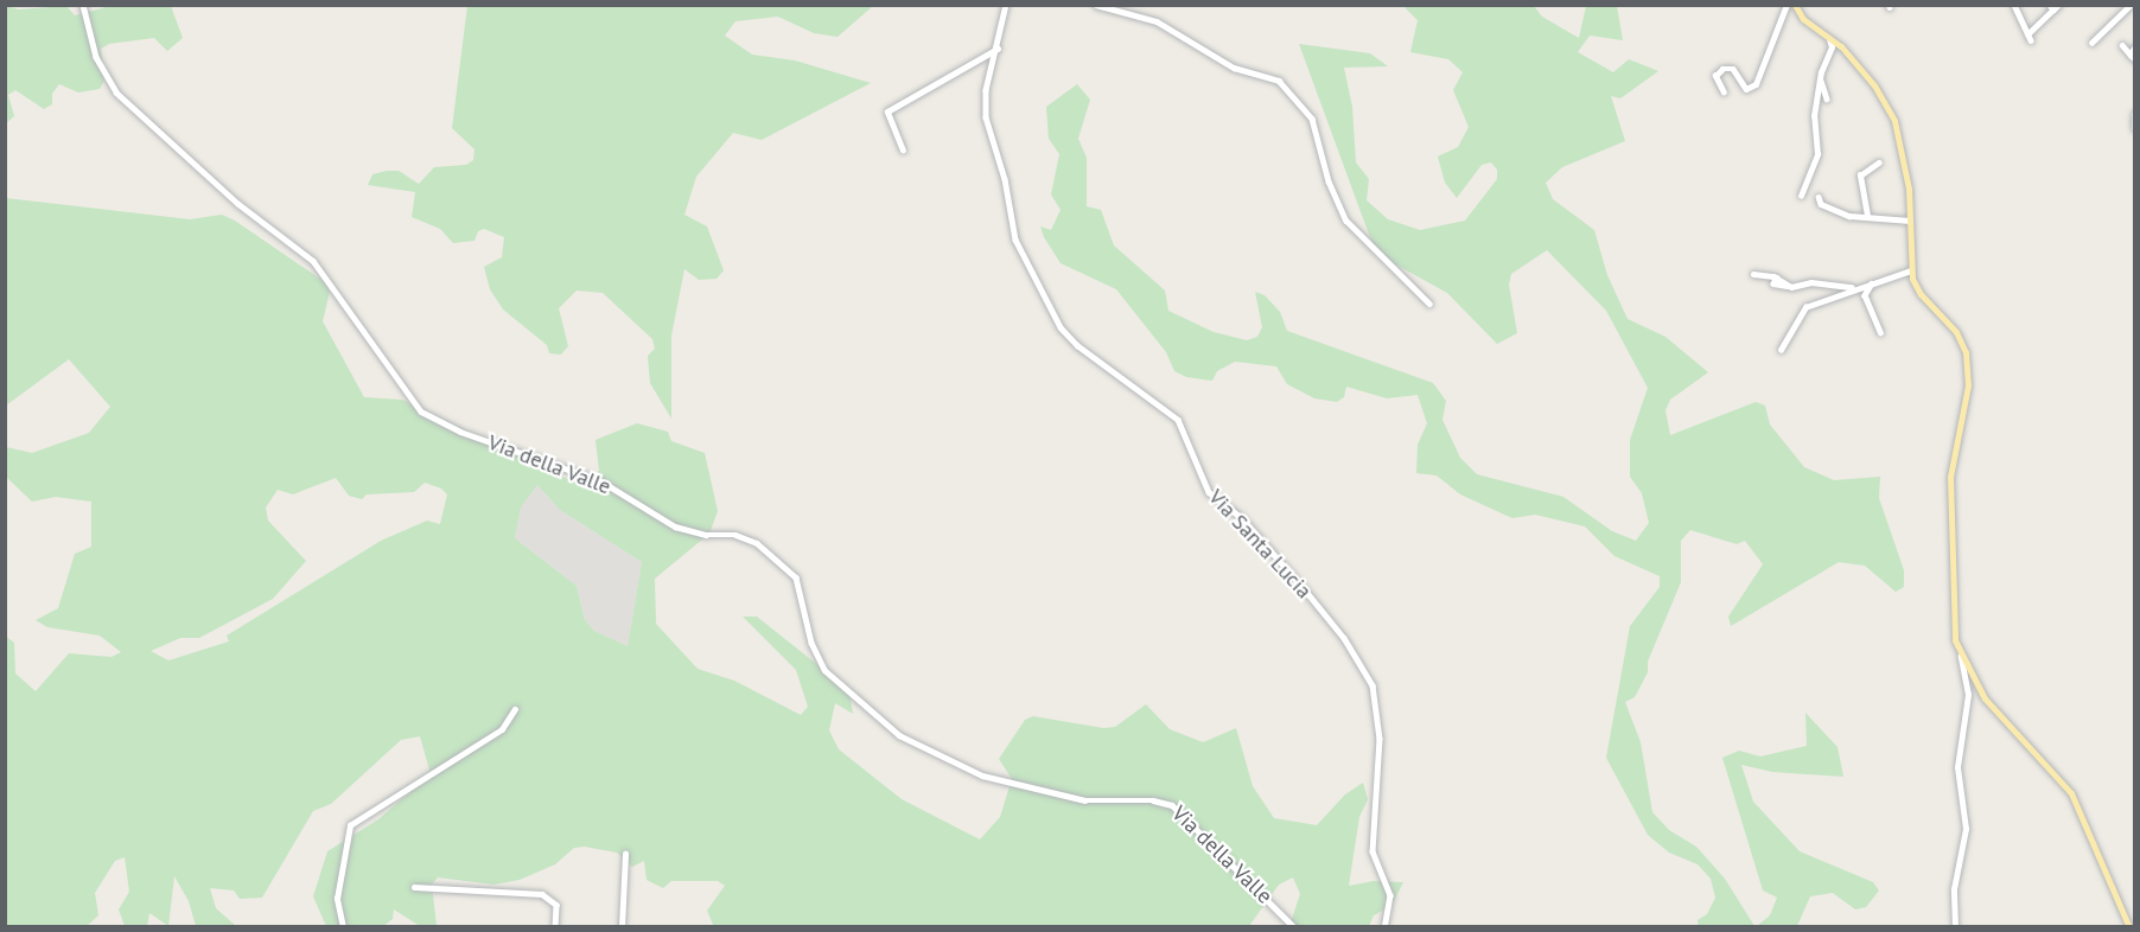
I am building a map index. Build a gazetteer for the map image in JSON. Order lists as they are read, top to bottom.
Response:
{
  "streets": {
    "street": ["Via della Valle", "Via Santa Lucia"]
  }
}
